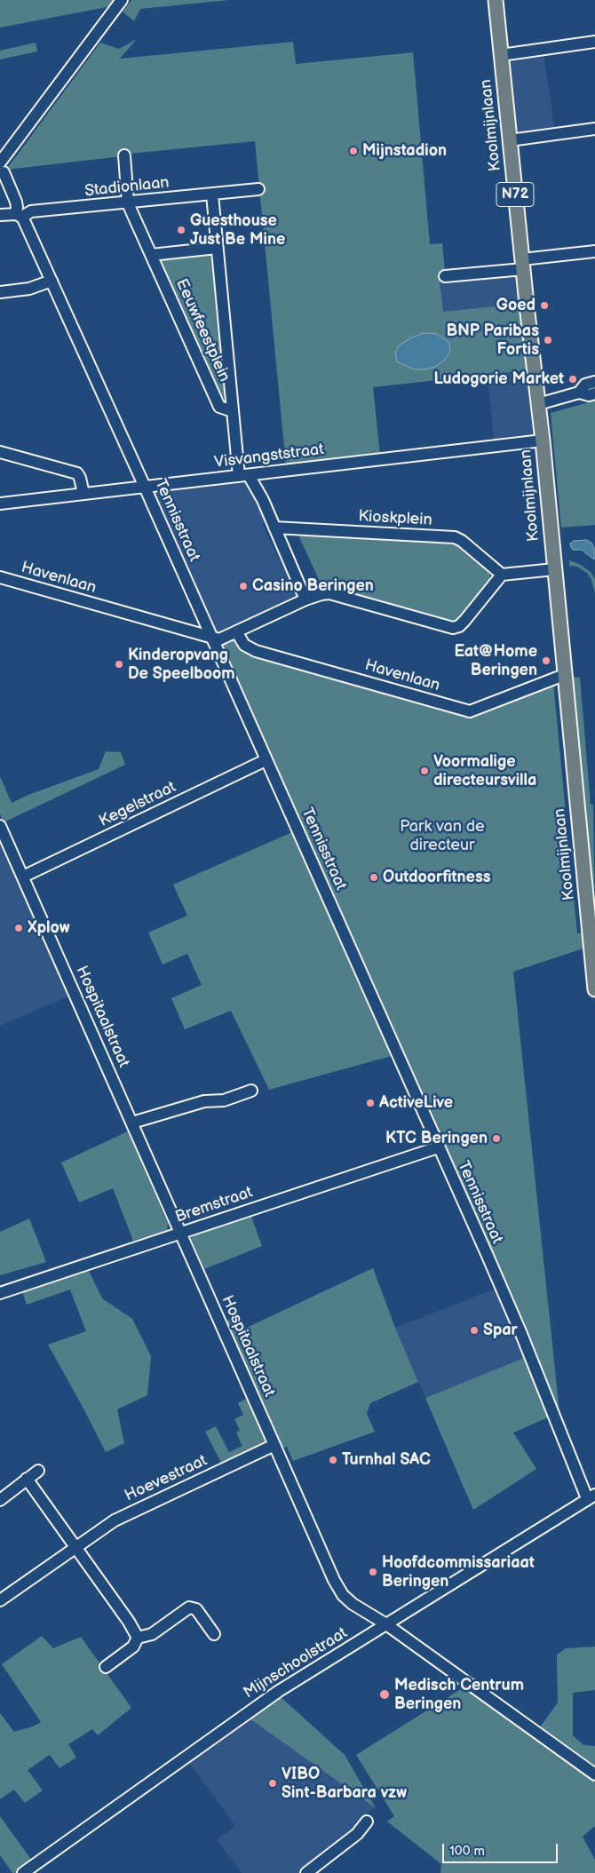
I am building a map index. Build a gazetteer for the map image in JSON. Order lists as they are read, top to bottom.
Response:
{
  "streets": {
    "main road": ["Koolmijnlaan", "N72"],
    "street": [
      "Stadionlaan",
      "Eeuwfeestplein",
      "Visvangststraat",
      "Kioskplein",
      "Tennisstraat",
      "Havenlaan",
      "Kegelstraat",
      "Hospitaalstraat",
      "Bremstraat",
      "Hoevestraat",
      "Mijnschoolstraat"
    ]
  },
  "crossings": [
    ["Koolmijnlaan", "Visvangststraat"],
    ["Koolmijnlaan", "Havenlaan"],
    ["Stadionlaan", "Eeuwfeestplein"],
    ["Stadionlaan", "Tennisstraat"],
    ["Eeuwfeestplein", "Visvangststraat"],
    ["Visvangststraat", "Tennisstraat"],
    ["Tennisstraat", "Havenlaan"],
    ["Tennisstraat", "Kegelstraat"],
    ["Tennisstraat", "Bremstraat"],
    ["Tennisstraat", "Mijnschoolstraat"],
    ["Kegelstraat", "Hospitaalstraat"],
    ["Hospitaalstraat", "Bremstraat"],
    ["Hospitaalstraat", "Hoevestraat"],
    ["Hospitaalstraat", "Mijnschoolstraat"]
  ],
  "parks": ["Park van de directeur"],
  "places": [
    "Mijnstadion",
    "Guesthouse Just Be Mine",
    "Goed",
    "BNP Paribas Fortis",
    "Ludogorie Market",
    "Casino Beringen",
    "Eat@Home Beringen",
    "Kinderopvang De Speelboom",
    "Voormalige directeursvilla",
    "Outdoorfitness",
    "Xplow",
    "ActiveLive",
    "KTC Beringen",
    "Spar",
    "Turnhal SAC",
    "Hoofdcommissariaat Beringen",
    "Medisch Centrum Beringen",
    "VIBO Sint-Barbara vzw"
  ],
  "scale_bar": "100 m"
}
